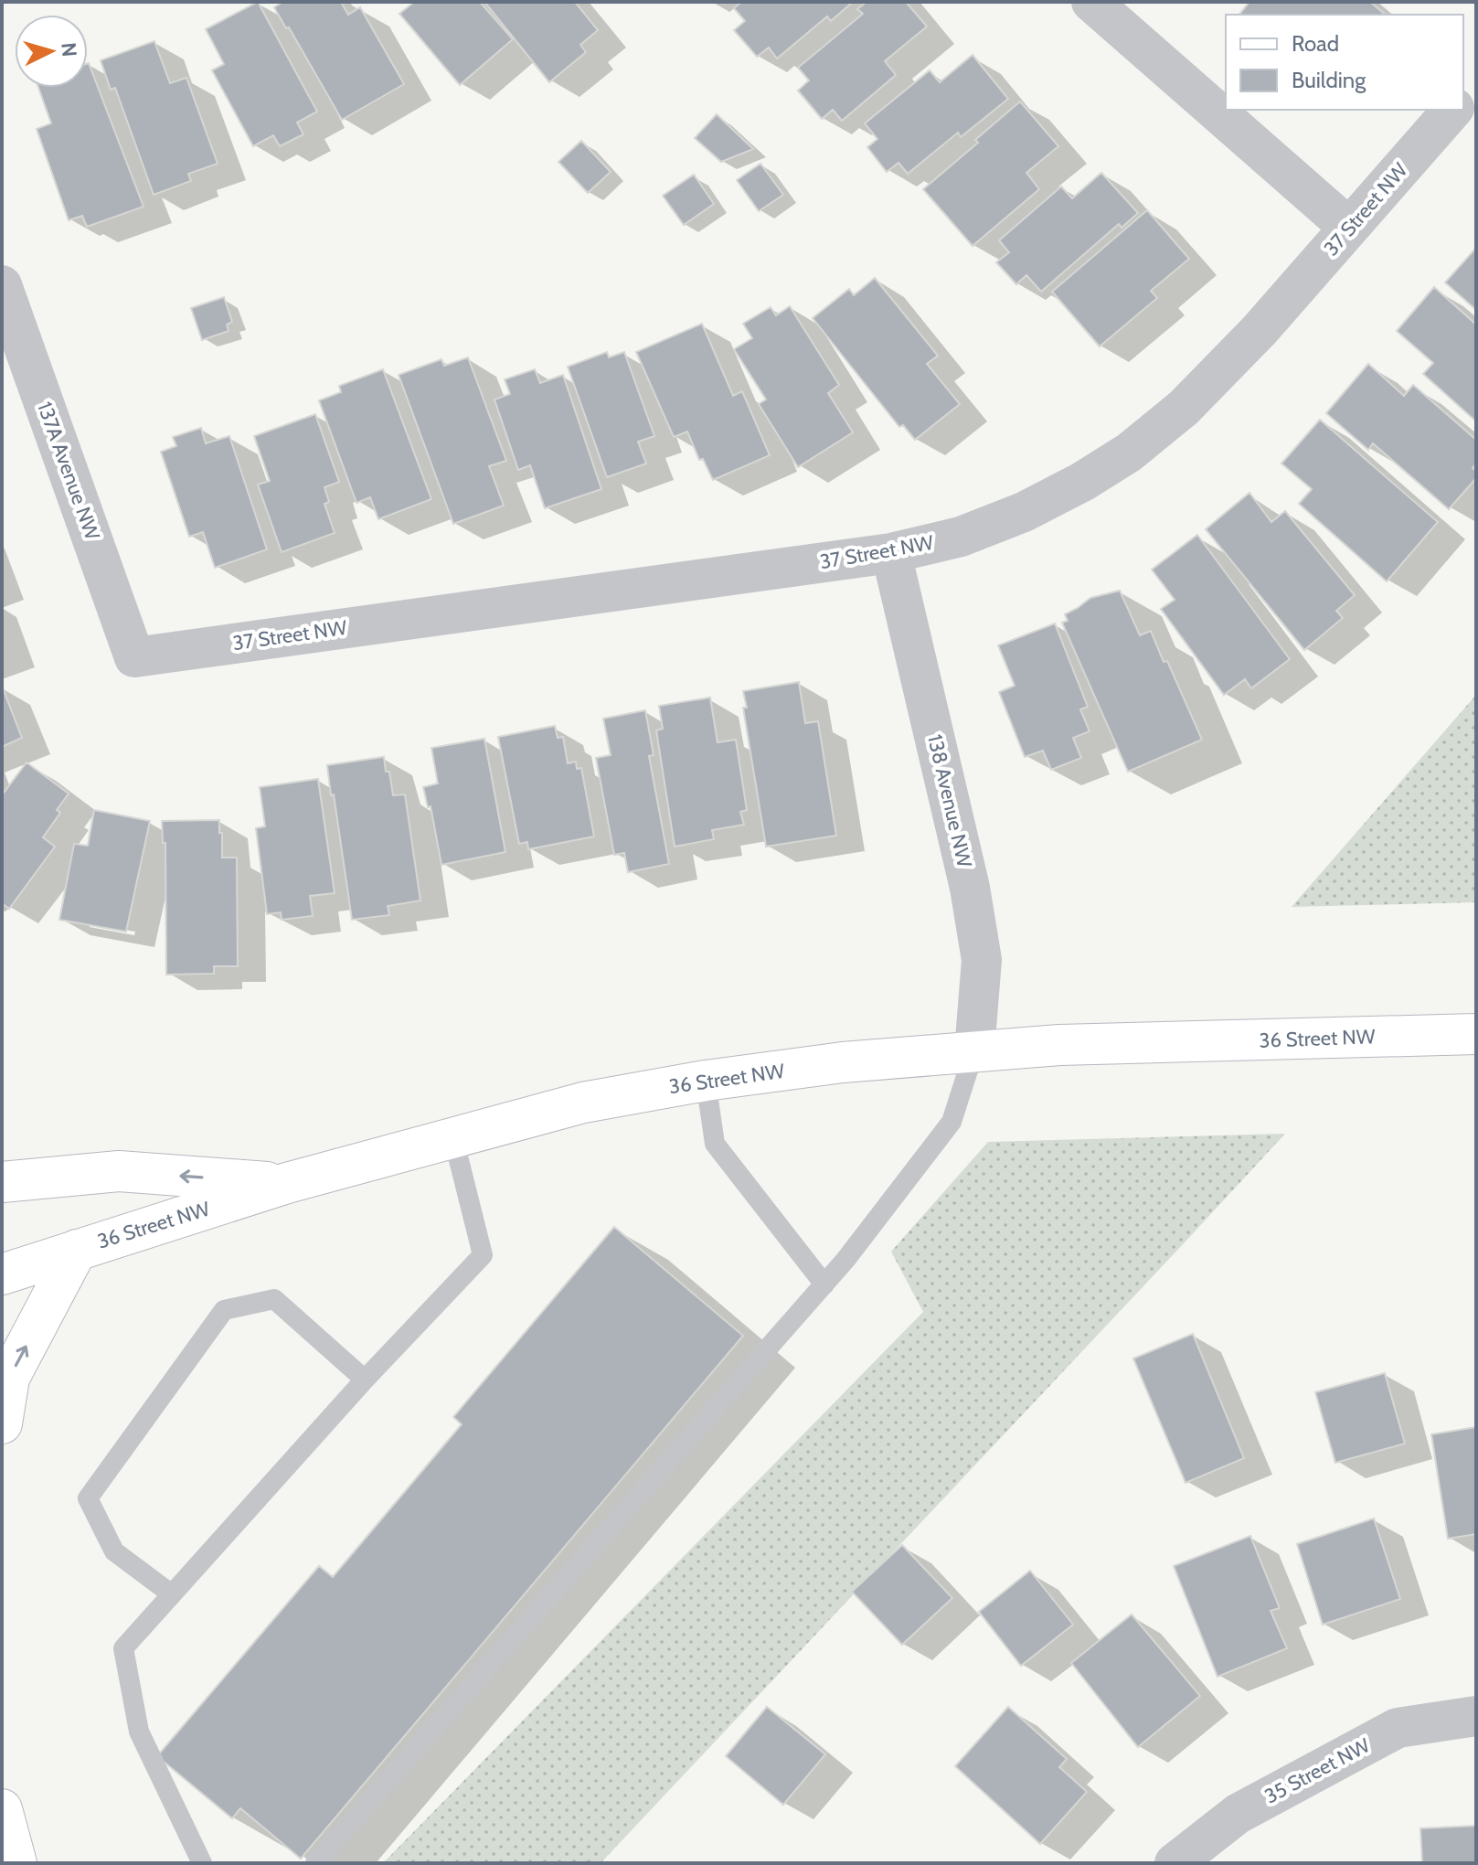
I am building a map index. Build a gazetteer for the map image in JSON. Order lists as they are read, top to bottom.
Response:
{
  "streets": {
    "street": [
      "37 Street NW",
      "137A Avenue NW",
      "138 Avenue NW",
      "36 Street NW",
      "35 Street NW"
    ]
  },
  "crossings": [
    ["37 Street NW", "137A Avenue NW"],
    ["37 Street NW", "138 Avenue NW"],
    ["138 Avenue NW", "36 Street NW"]
  ],
  "legend": ["Road", "Building"],
  "north": "right"
}
